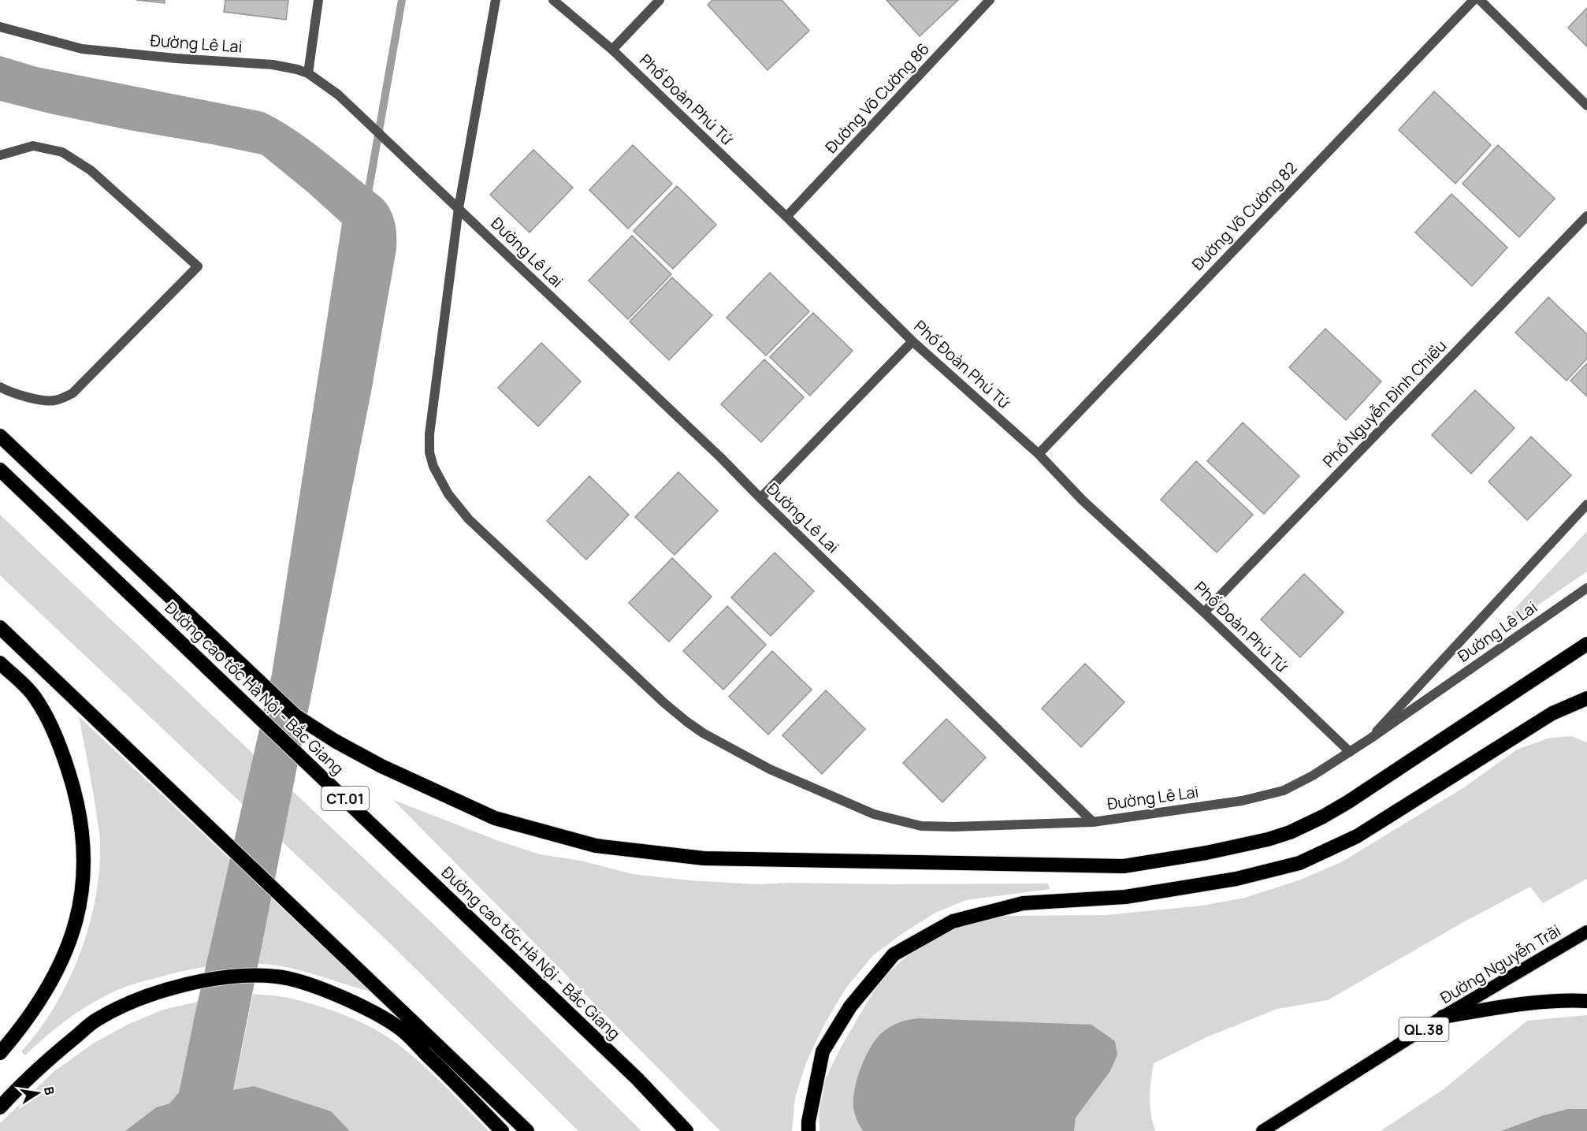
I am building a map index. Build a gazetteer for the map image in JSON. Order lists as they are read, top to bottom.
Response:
{
  "streets": {
    "highway": [
      "Đường cao tốc Hà Nội - Bắc Giang",
      "CT.01",
      "Đường Nguyễn Trãi",
      "QL.38"
    ],
    "street": [
      "Đường Lê Lai",
      "Đường Võ Cường 86",
      "Phố Đoàn Phú Tứ",
      "Đường Võ Cường 82",
      "Phố Nguyễn Đình Chiểu"
    ]
  },
  "crossings": [
    ["Đường Lê Lai", "Phố Đoàn Phú Tứ"],
    ["Đường Võ Cường 86", "Phố Đoàn Phú Tứ"],
    ["Phố Đoàn Phú Tứ", "Đường Võ Cường 82"],
    ["Phố Đoàn Phú Tứ", "Phố Nguyễn Đình Chiểu"]
  ],
  "north": "right"
}
